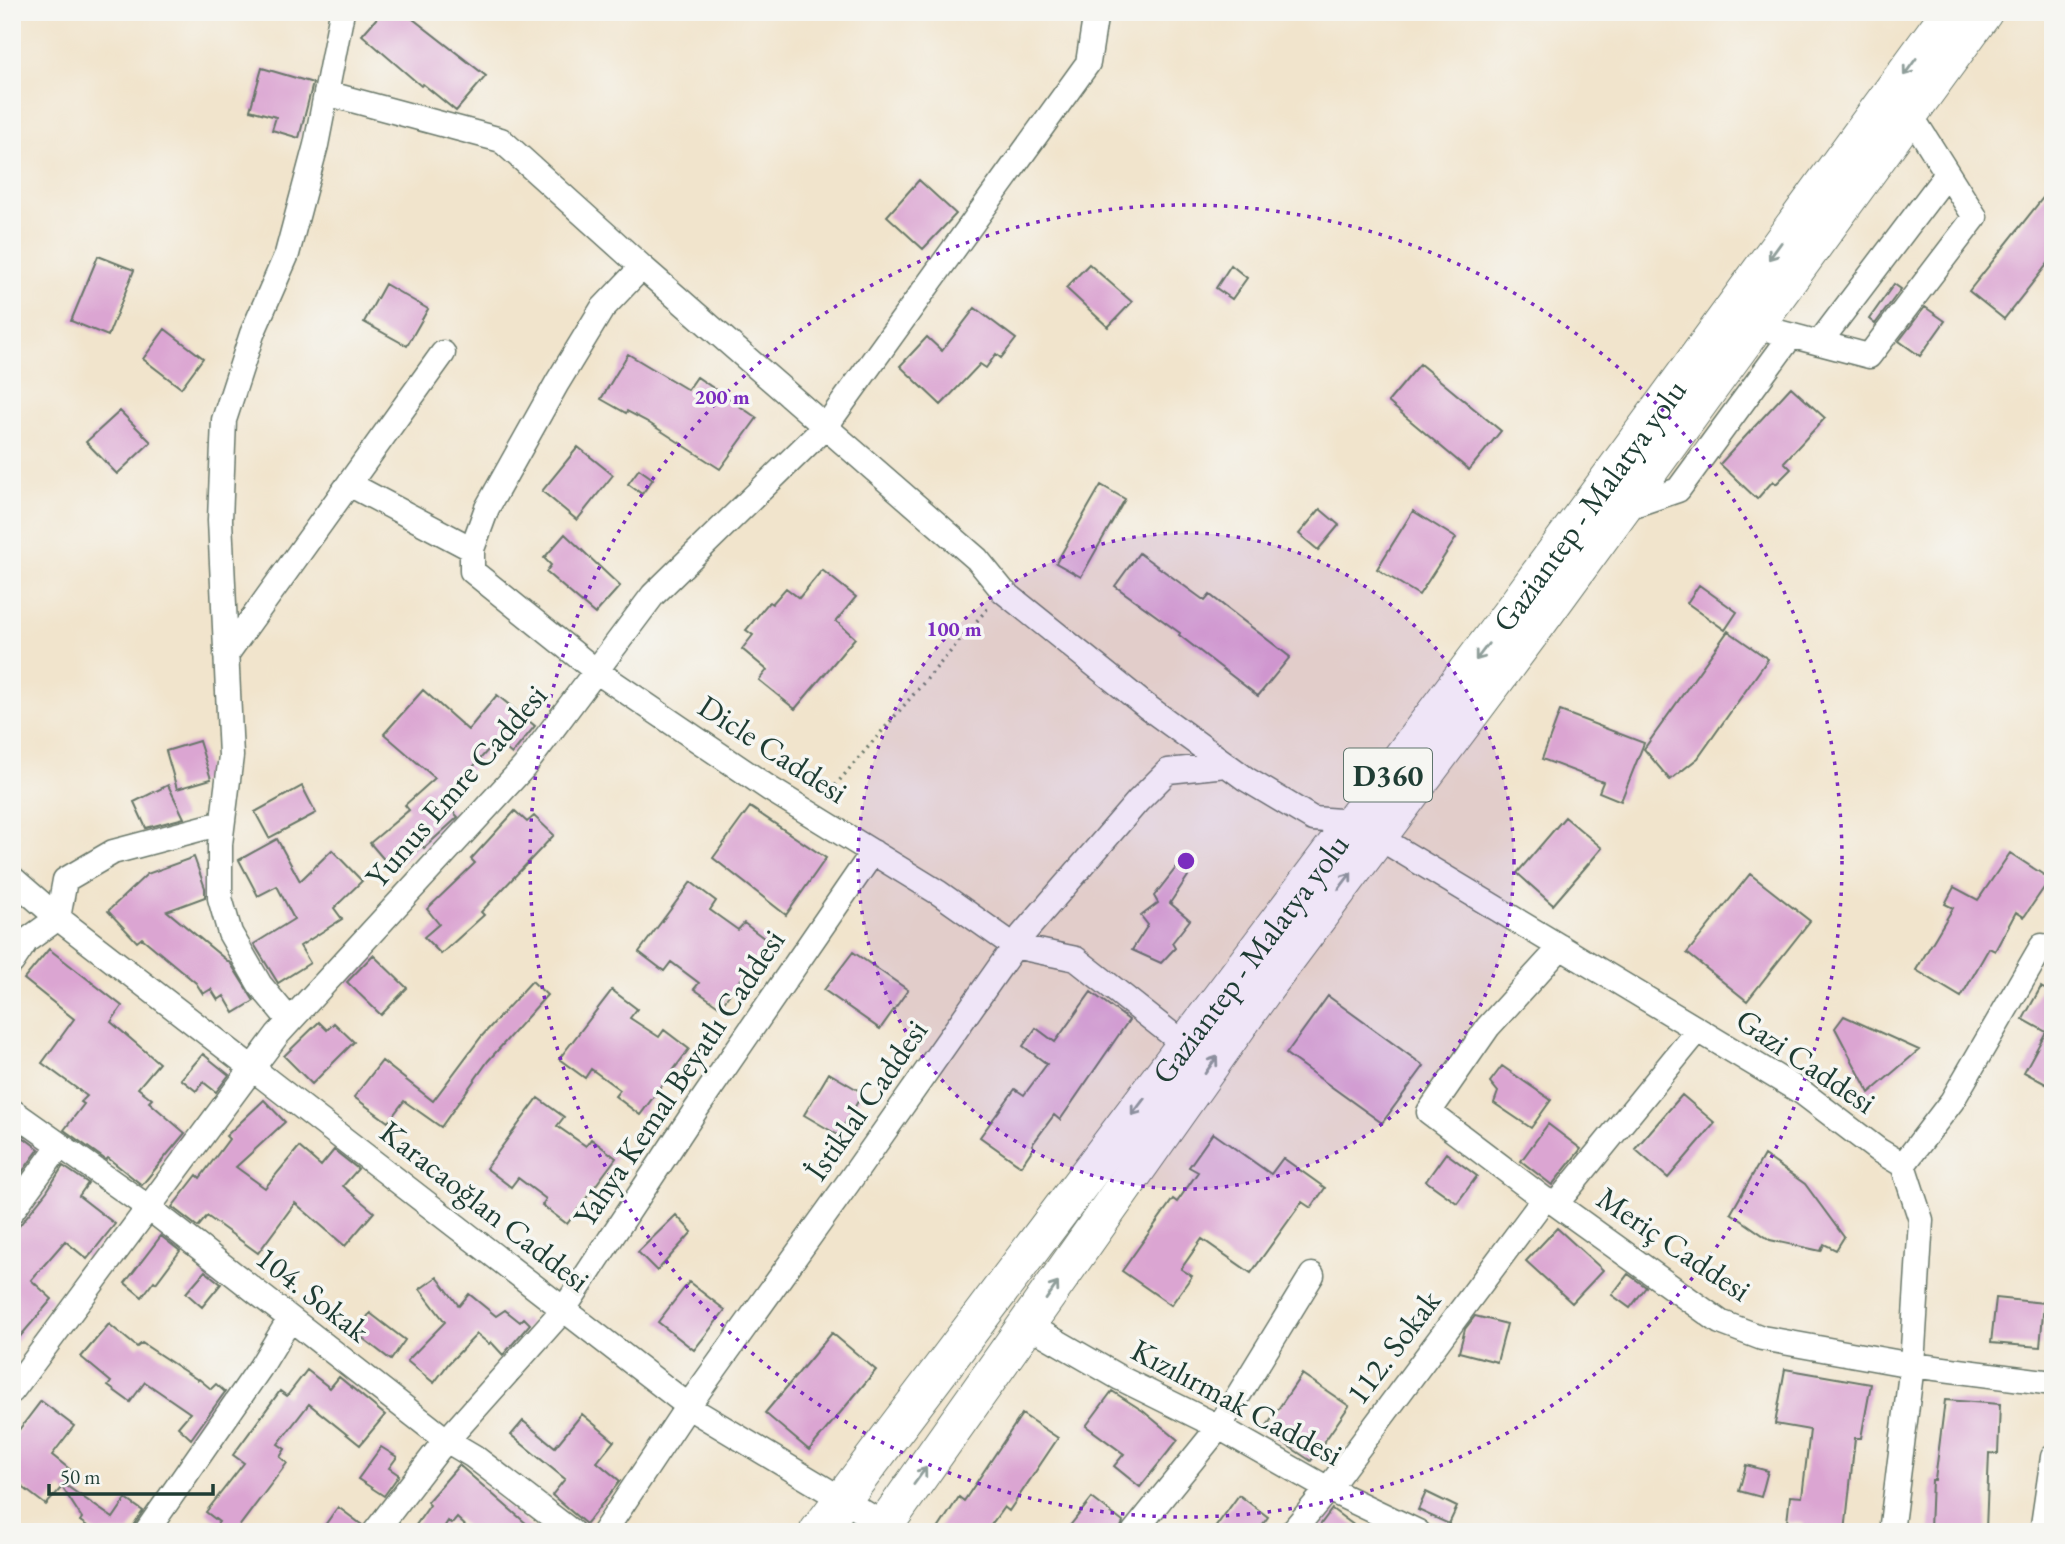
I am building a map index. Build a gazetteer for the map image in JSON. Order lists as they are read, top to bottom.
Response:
{
  "streets": {
    "highway": ["Gaziantep - Malatya yolu", "D360"],
    "street": [
      "Dicle Caddesi",
      "Yunus Emre Caddesi",
      "Gazi Caddesi",
      "Yahya Kemal Beyatlı Caddesi",
      "İstiklal Caddesi",
      "Karacaoğlan Caddesi",
      "Meriç Caddesi",
      "104. Sokak",
      "112. Sokak",
      "Kızılırmak Caddesi"
    ]
  },
  "crossings": [
    ["Gaziantep - Malatya yolu", "Dicle Caddesi"],
    ["Gaziantep - Malatya yolu", "Gazi Caddesi"],
    ["Gaziantep - Malatya yolu", "Karacaoğlan Caddesi"],
    ["Gaziantep - Malatya yolu", "Kızılırmak Caddesi"],
    ["Dicle Caddesi", "Yunus Emre Caddesi"],
    ["Dicle Caddesi", "Yahya Kemal Beyatlı Caddesi"],
    ["Dicle Caddesi", "İstiklal Caddesi"],
    ["Yunus Emre Caddesi", "Karacaoğlan Caddesi"],
    ["Yunus Emre Caddesi", "104. Sokak"],
    ["Gazi Caddesi", "Meriç Caddesi"],
    ["Gazi Caddesi", "112. Sokak"],
    ["Yahya Kemal Beyatlı Caddesi", "Karacaoğlan Caddesi"],
    ["Yahya Kemal Beyatlı Caddesi", "104. Sokak"],
    ["İstiklal Caddesi", "Karacaoğlan Caddesi"],
    ["Meriç Caddesi", "112. Sokak"],
    ["112. Sokak", "Kızılırmak Caddesi"]
  ],
  "scale_bar": "50 m",
  "rings": ["200 m", "100 m"]
}
